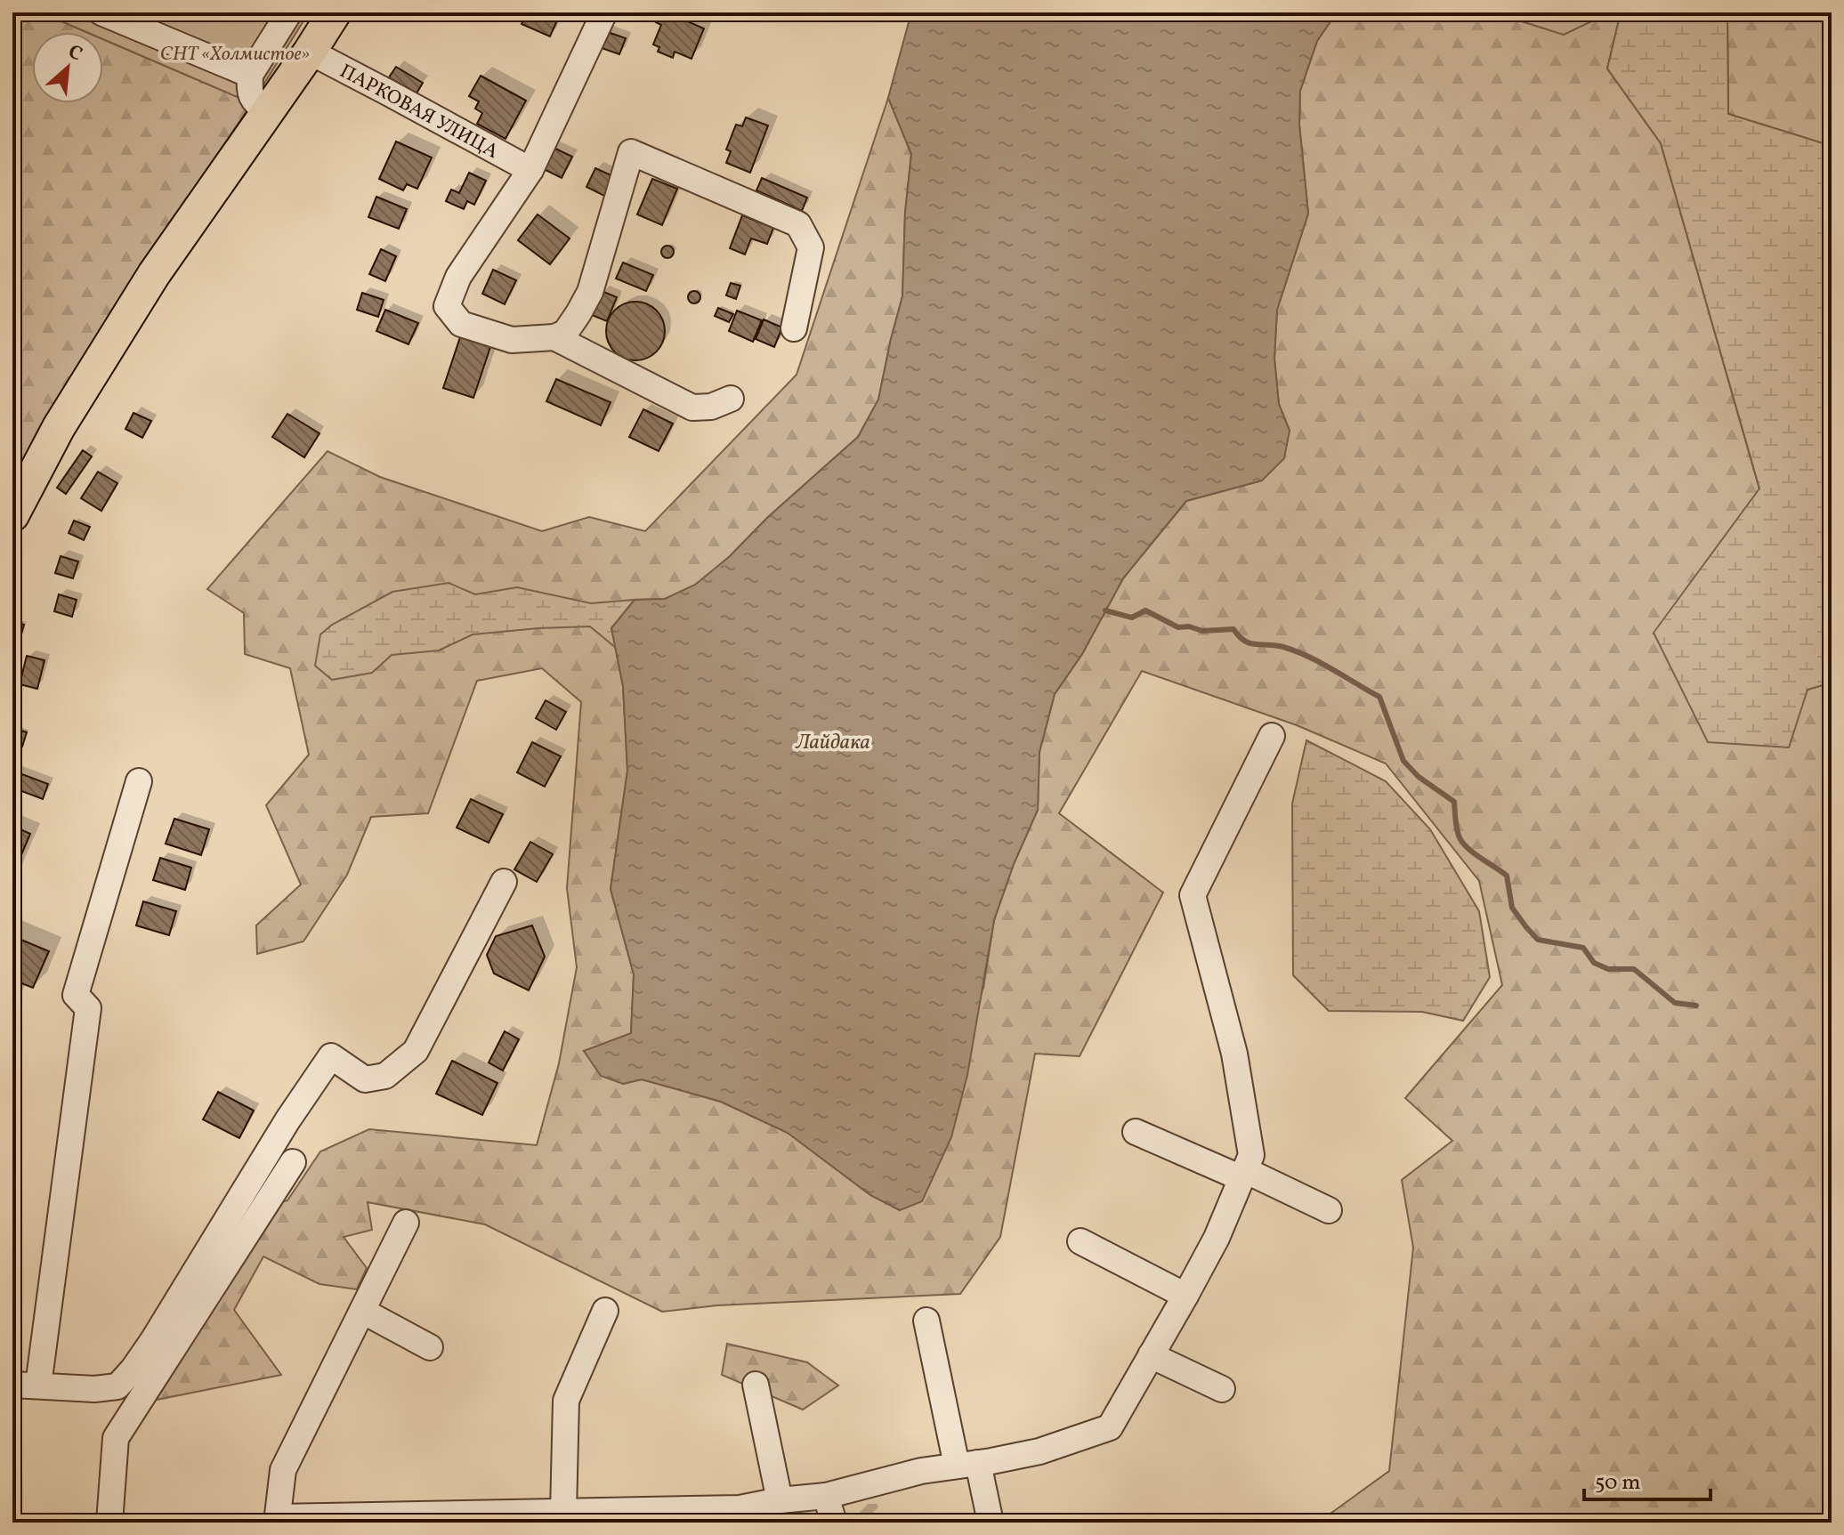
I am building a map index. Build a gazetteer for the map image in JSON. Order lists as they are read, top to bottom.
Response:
{
  "streets": {
    "street": ["ПАРКОВАЯ УЛИЦА"]
  },
  "water": ["Лайдака"],
  "parks": ["СНТ «Холмистое»"],
  "scale_bar": "50 m",
  "north": "top right"
}
